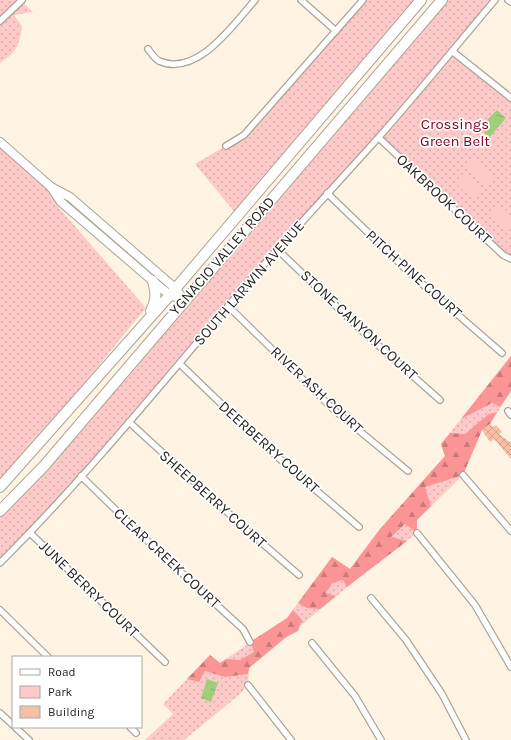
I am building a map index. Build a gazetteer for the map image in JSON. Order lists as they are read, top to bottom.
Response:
{
  "streets": {
    "highway": ["YGNACIO VALLEY ROAD"],
    "street": [
      "OAKBROOK COURT",
      "PITCH PINE COURT",
      "SOUTH LARWIN AVENUE",
      "STONE CANYON COURT",
      "RIVER ASH COURT",
      "DEERBERRY COURT",
      "SHEEPBERRY COURT",
      "CLEAR CREEK COURT",
      "JUNE BERRY COURT"
    ]
  },
  "crossings": [
    ["OAKBROOK COURT", "SOUTH LARWIN AVENUE"],
    ["PITCH PINE COURT", "SOUTH LARWIN AVENUE"],
    ["SOUTH LARWIN AVENUE", "STONE CANYON COURT"],
    ["SOUTH LARWIN AVENUE", "RIVER ASH COURT"],
    ["SOUTH LARWIN AVENUE", "DEERBERRY COURT"],
    ["SOUTH LARWIN AVENUE", "SHEEPBERRY COURT"],
    ["SOUTH LARWIN AVENUE", "CLEAR CREEK COURT"],
    ["SOUTH LARWIN AVENUE", "JUNE BERRY COURT"]
  ],
  "parks": ["Crossings Green Belt"],
  "legend": ["Road", "Park", "Building"]
}
